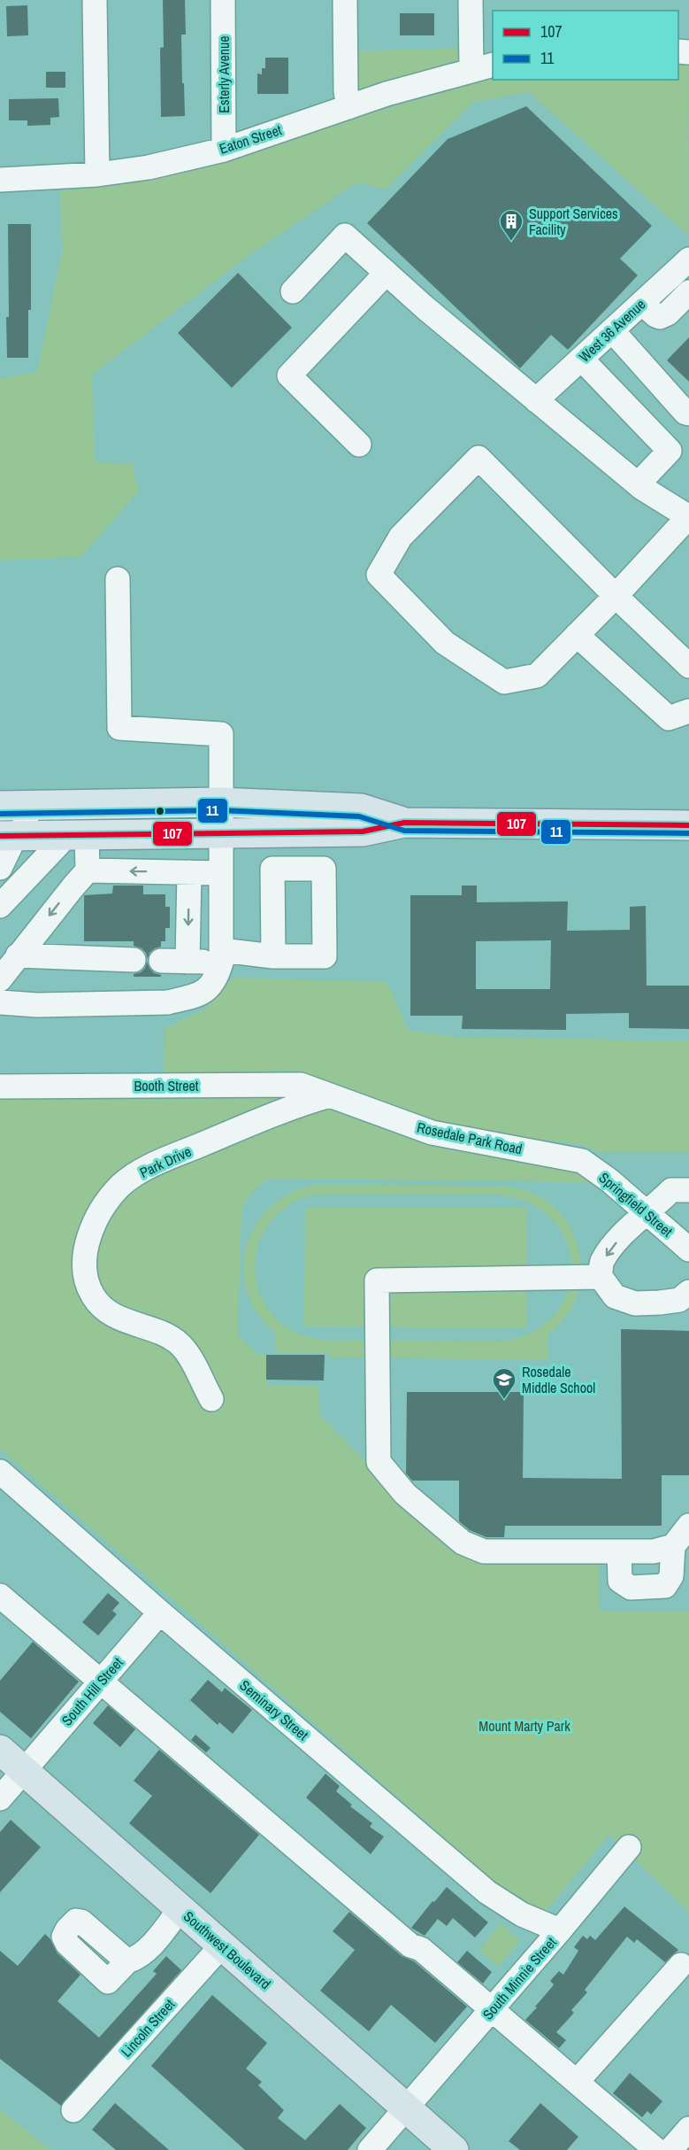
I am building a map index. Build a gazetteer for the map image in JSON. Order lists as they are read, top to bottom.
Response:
{
  "streets": {
    "main road": ["Southwest Boulevard"],
    "street": [
      "Esterly Avenue",
      "Eaton Street",
      "West 36 Avenue",
      "Booth Street",
      "Rosedale Park Road",
      "Park Drive",
      "Springfield Street",
      "South Hill Street",
      "Seminary Street",
      "South Minnie Street",
      "Lincoln Street"
    ]
  },
  "crossings": [
    ["Esterly Avenue", "Eaton Street"],
    ["Booth Street", "Rosedale Park Road"],
    ["Booth Street", "Park Drive"],
    ["Rosedale Park Road", "Park Drive"],
    ["Rosedale Park Road", "Springfield Street"],
    ["South Hill Street", "Seminary Street"],
    ["South Hill Street", "Southwest Boulevard"],
    ["Seminary Street", "South Minnie Street"],
    ["Southwest Boulevard", "South Minnie Street"],
    ["Southwest Boulevard", "Lincoln Street"]
  ],
  "parks": ["Mount Marty Park"],
  "places": {
    "building": ["Support Services Facility"],
    "school or university": ["Rosedale Middle School"]
  },
  "lines": ["transit line 11", "transit line 107"],
  "legend": ["107", "11"]
}
